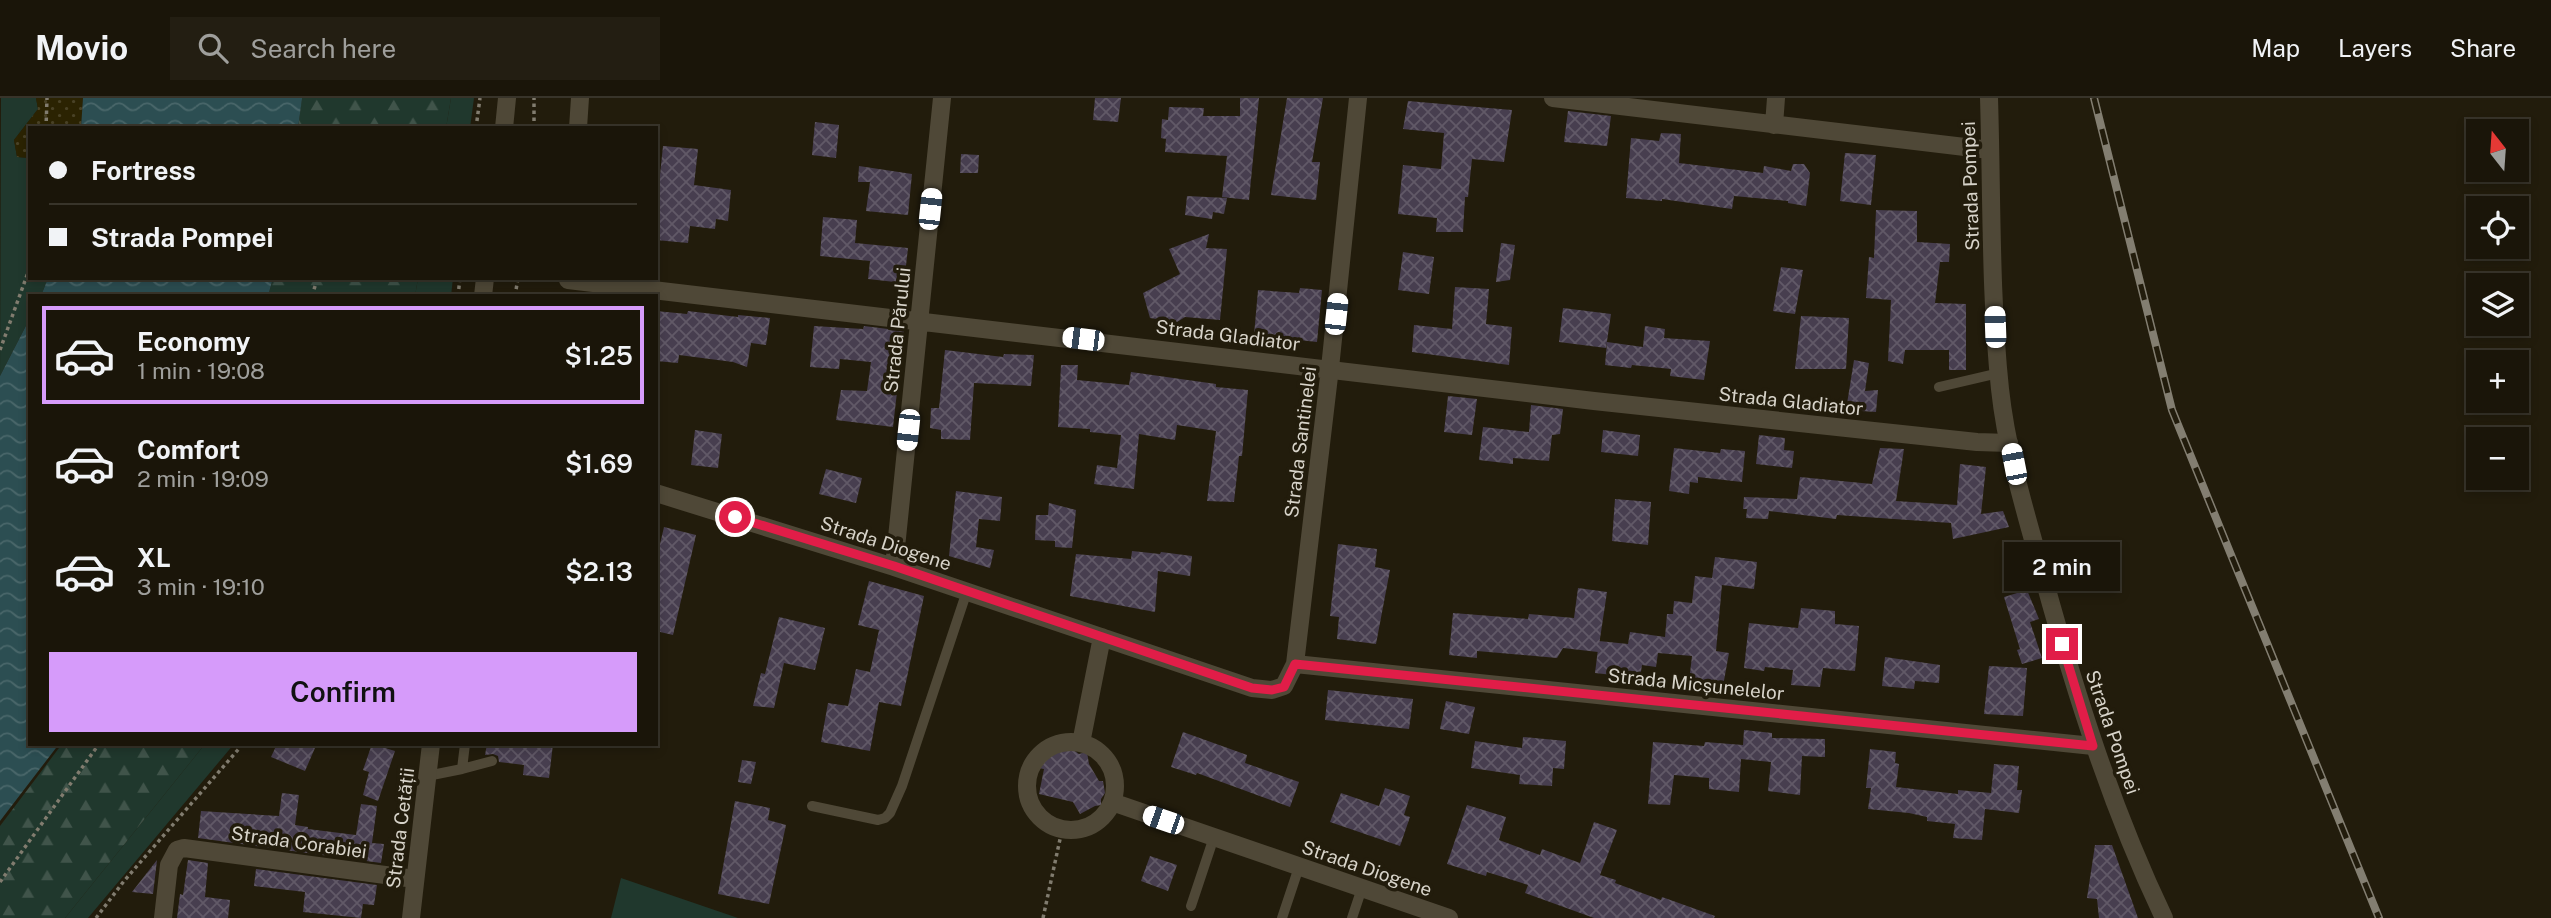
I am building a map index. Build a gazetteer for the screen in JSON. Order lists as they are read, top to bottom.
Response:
{
  "streets": {
    "street": [
      "Strada Pompei",
      "Strada Părului",
      "Strada Gladiator",
      "Strada Santinelei",
      "Strada Diogene",
      "Strada Micșunelelor",
      "Strada Cetății",
      "Strada Corabiei"
    ]
  },
  "crossings": [
    ["Strada Pompei", "Strada Gladiator"],
    ["Strada Pompei", "Strada Micșunelelor"],
    ["Strada Părului", "Strada Gladiator"],
    ["Strada Părului", "Strada Diogene"],
    ["Strada Gladiator", "Strada Santinelei"],
    ["Strada Santinelei", "Strada Diogene"],
    ["Strada Santinelei", "Strada Micșunelelor"],
    ["Strada Diogene", "Strada Micșunelelor"],
    ["Strada Cetății", "Strada Corabiei"]
  ],
  "north": "top",
  "page": {
    "header": "Movio",
    "search": "Search here",
    "nav": ["Map", "Layers", "Share"],
    "map_buttons": ["+", "−"],
    "banner": ["Fortress", "Strada Pompei"],
    "list": [
      {
        "name": "Economy",
        "note": "1 min · 19:08",
        "value": "$1.25"
      },
      {
        "name": "Comfort",
        "note": "2 min · 19:09",
        "value": "$1.69"
      },
      {
        "name": "XL",
        "note": "3 min · 19:10",
        "value": "$2.13"
      }
    ],
    "bubble": "2 min",
    "buttons": "Confirm"
  }
}
